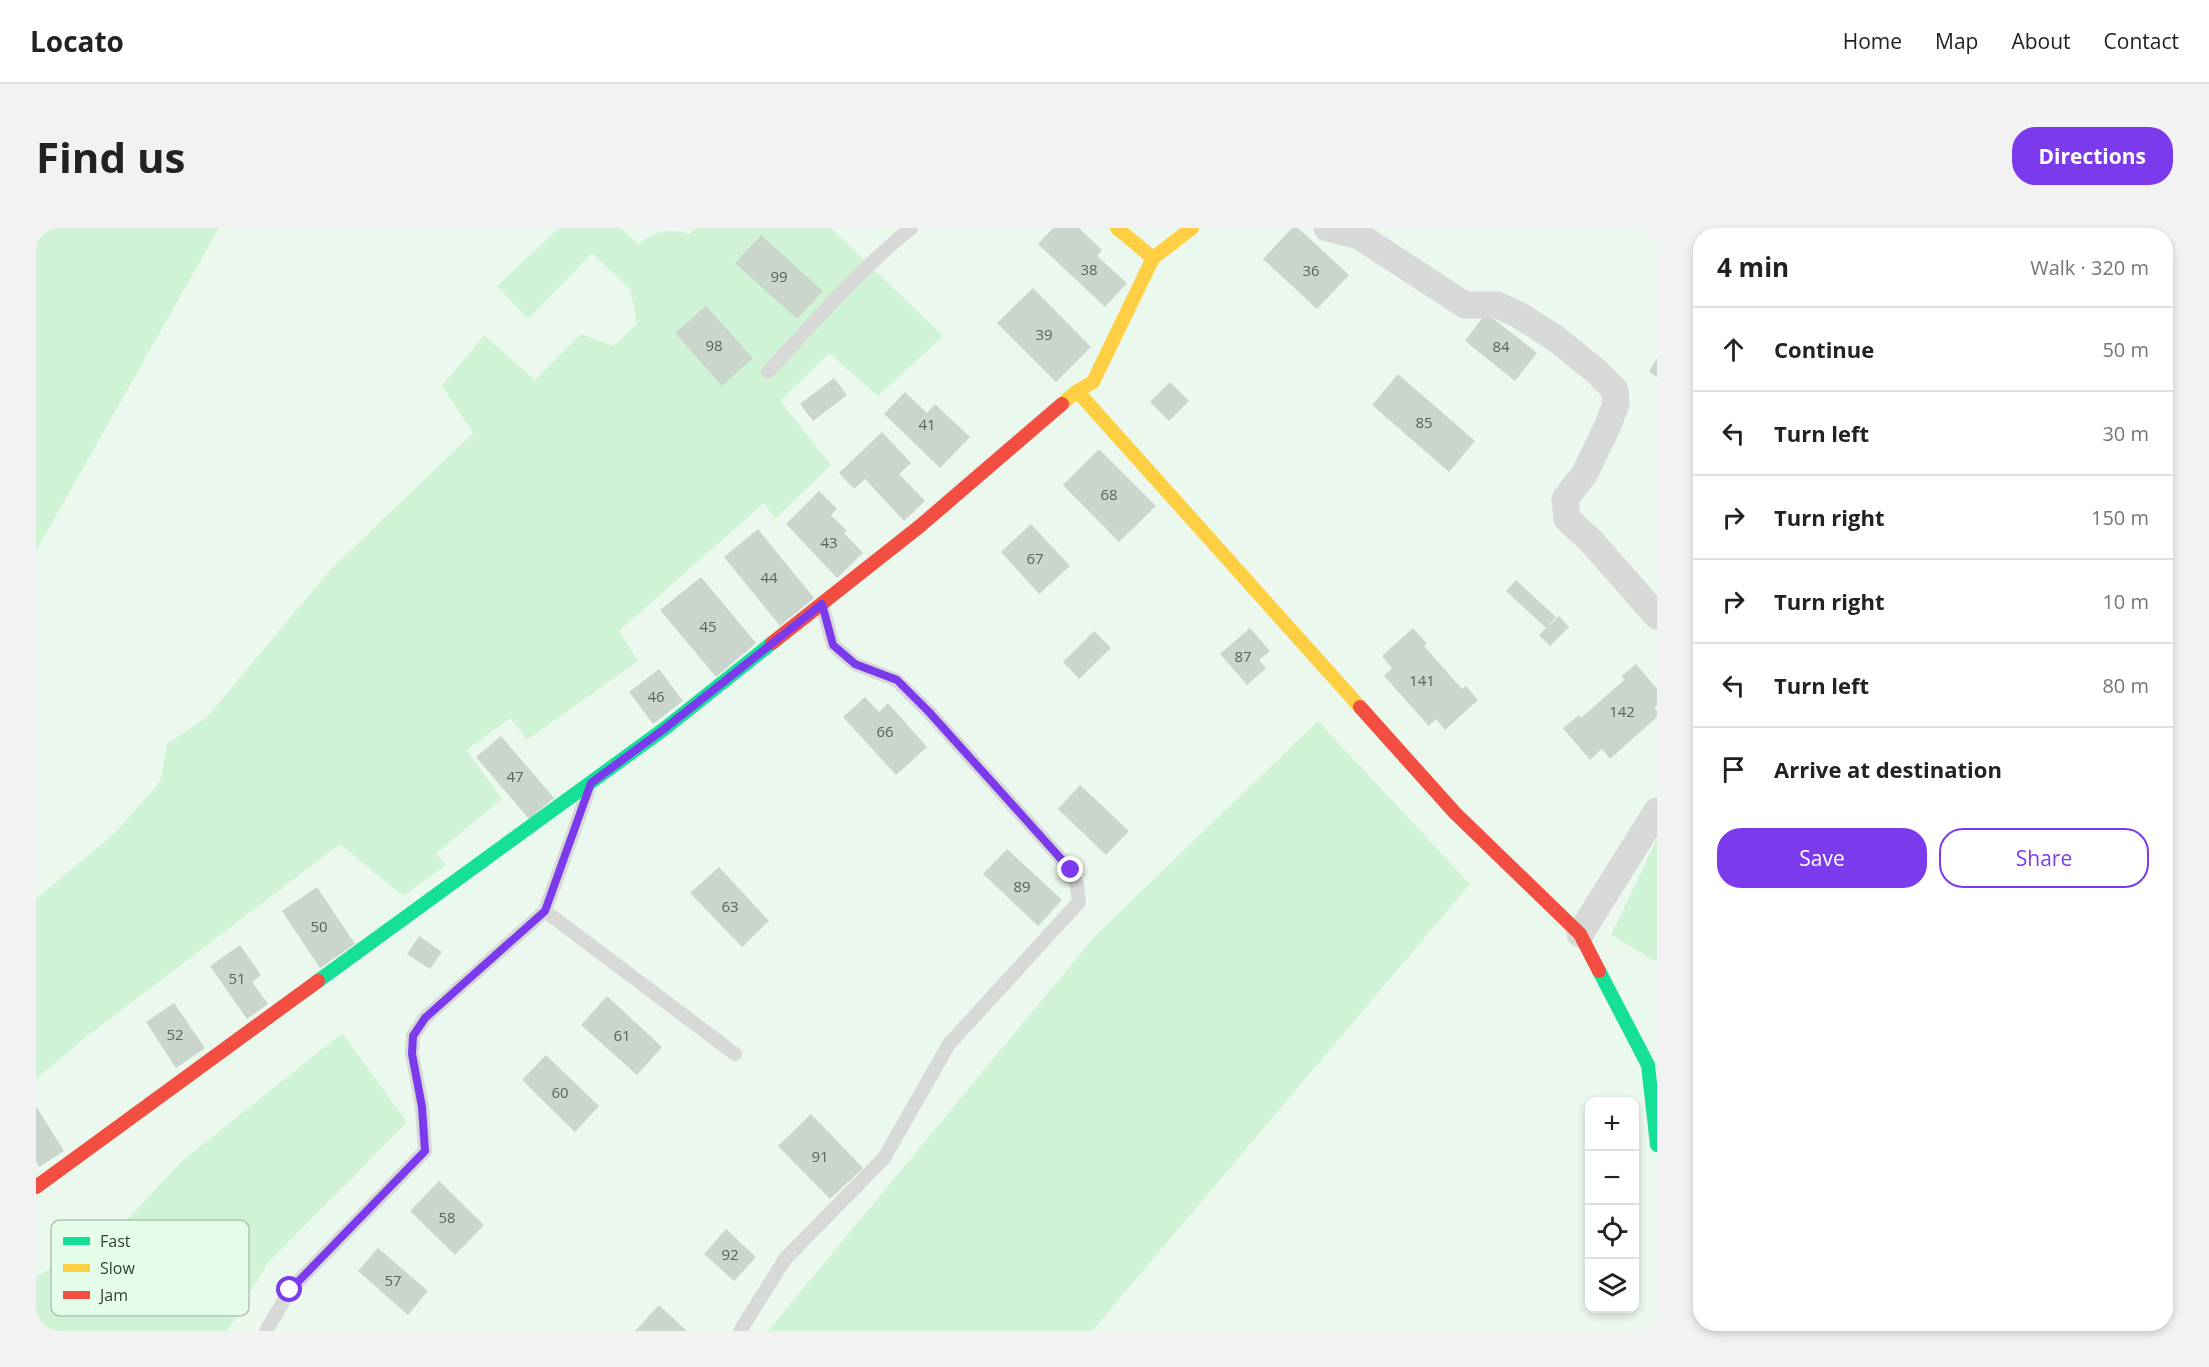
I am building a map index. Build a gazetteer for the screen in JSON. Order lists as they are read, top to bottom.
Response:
{
  "house_numbers": [
    "38",
    "36",
    "99",
    "39",
    "98",
    "84",
    "85",
    "41",
    "68",
    "43",
    "67",
    "44",
    "45",
    "87",
    "141",
    "46",
    "142",
    "66",
    "47",
    "89",
    "63",
    "50",
    "51",
    "52",
    "61",
    "60",
    "91",
    "58",
    "92",
    "57"
  ],
  "legend": ["Fast", "Slow", "Jam"],
  "page": {
    "header": "Locato",
    "nav": [
      "Home",
      "Map",
      "About",
      "Contact"
    ],
    "buttons": [
      "Directions",
      ["Save", "Share"]
    ],
    "title": "Find us",
    "heading": ["4 min", "Walk · 320 m"],
    "list": [
      ["Continue", "50 m"],
      ["Turn left", "30 m"],
      ["Turn right", "150 m"],
      ["Turn right", "10 m"],
      ["Turn left", "80 m"],
      "Arrive at destination"
    ],
    "map_buttons": ["+", "−"]
  }
}
